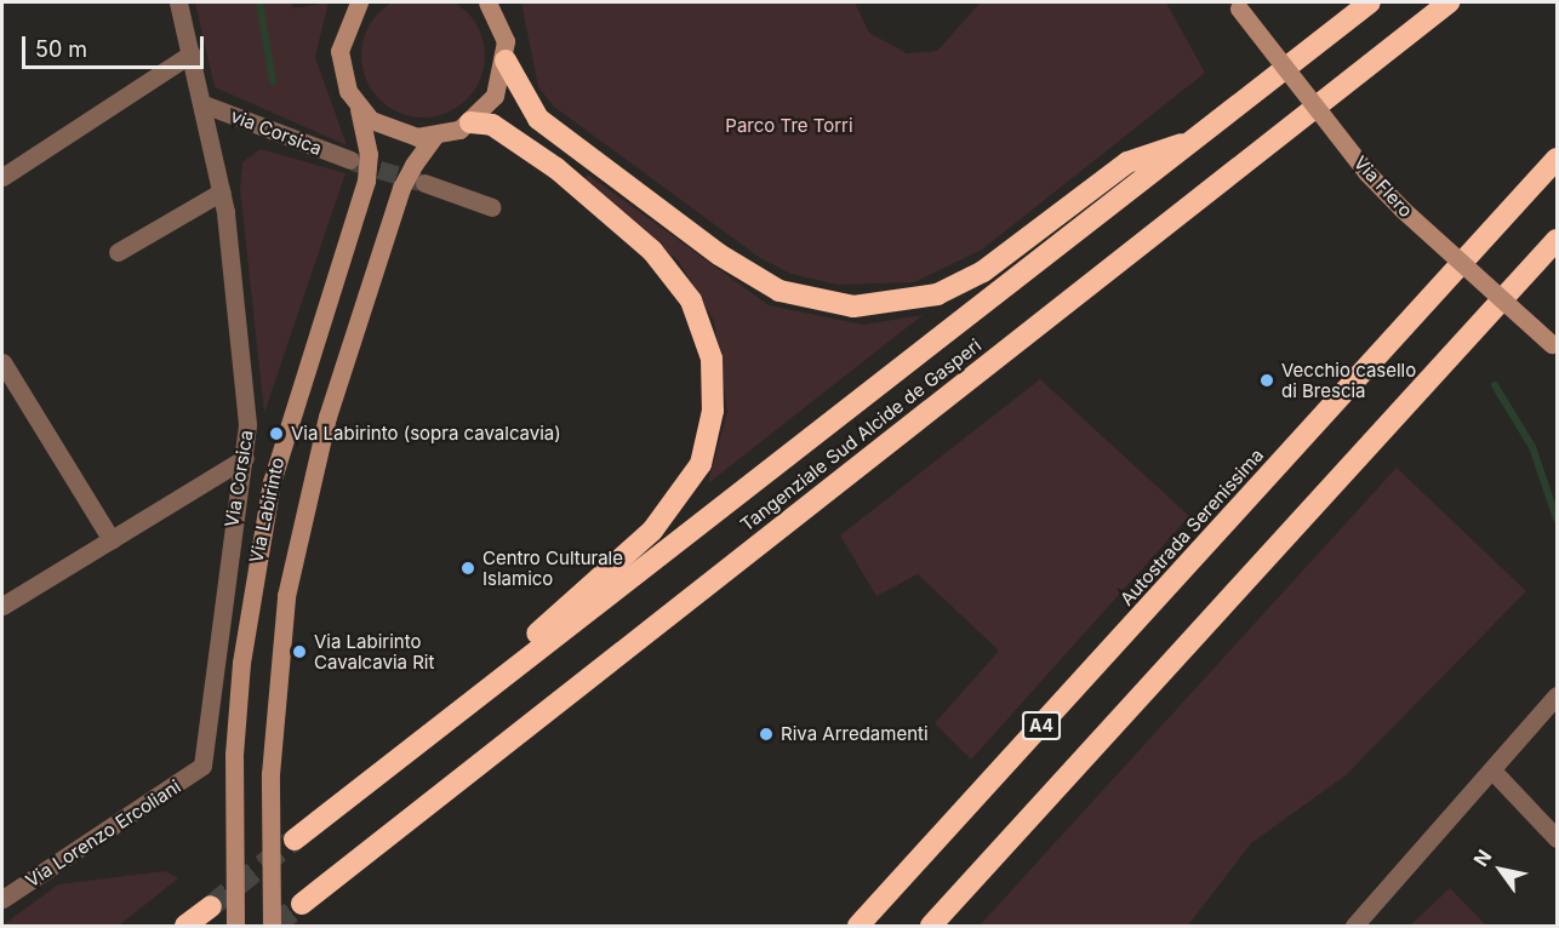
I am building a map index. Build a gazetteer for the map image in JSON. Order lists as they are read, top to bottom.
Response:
{
  "streets": {
    "highway": ["Tangenziale Sud Alcide de Gasperi", "Autostrada Serenissima", "A4"],
    "main road": ["Via Flero", "Via Labirinto"],
    "street": ["via Corsica", "Via Corsica", "Via Lorenzo Ercoliani"]
  },
  "crossings": [
    ["via Corsica", "Via Corsica"],
    ["Via Corsica", "Via Lorenzo Ercoliani"]
  ],
  "parks": ["Parco Tre Torri"],
  "places": [
    "Vecchio casello di Brescia",
    "Via Labirinto (sopra cavalcavia)",
    "Centro Culturale Islamico",
    "Via Labirinto Cavalcavia Rit",
    "Riva Arredamenti"
  ],
  "scale_bar": "50 m",
  "north": "top left"
}
